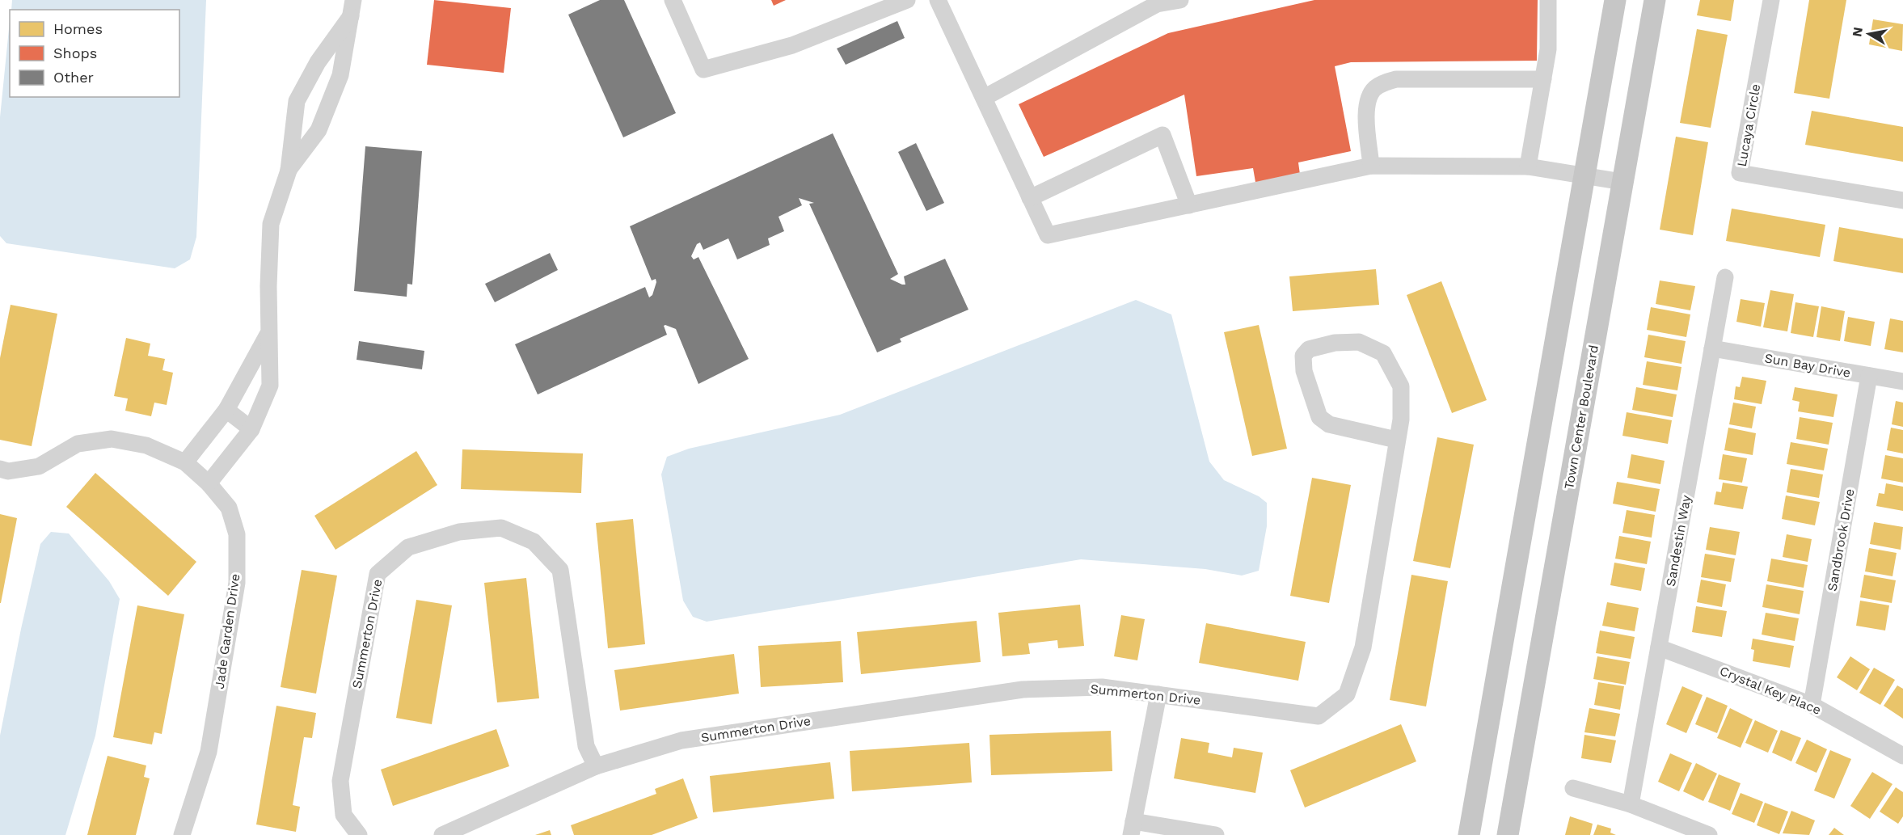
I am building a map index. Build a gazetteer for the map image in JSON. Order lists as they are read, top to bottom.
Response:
{
  "streets": {
    "main road": ["Town Center Boulevard"],
    "street": [
      "Lucaya Circle",
      "Sun Bay Drive",
      "Sandbrook Drive",
      "Sandestin Way",
      "Jade Garden Drive",
      "Summerton Drive",
      "Crystal Key Place"
    ]
  },
  "crossings": [
    ["Sun Bay Drive", "Sandbrook Drive"],
    ["Sun Bay Drive", "Sandestin Way"],
    ["Sandbrook Drive", "Crystal Key Place"],
    ["Sandestin Way", "Crystal Key Place"]
  ],
  "legend": ["Homes", "Shops", "Other"],
  "north": "left"
}
